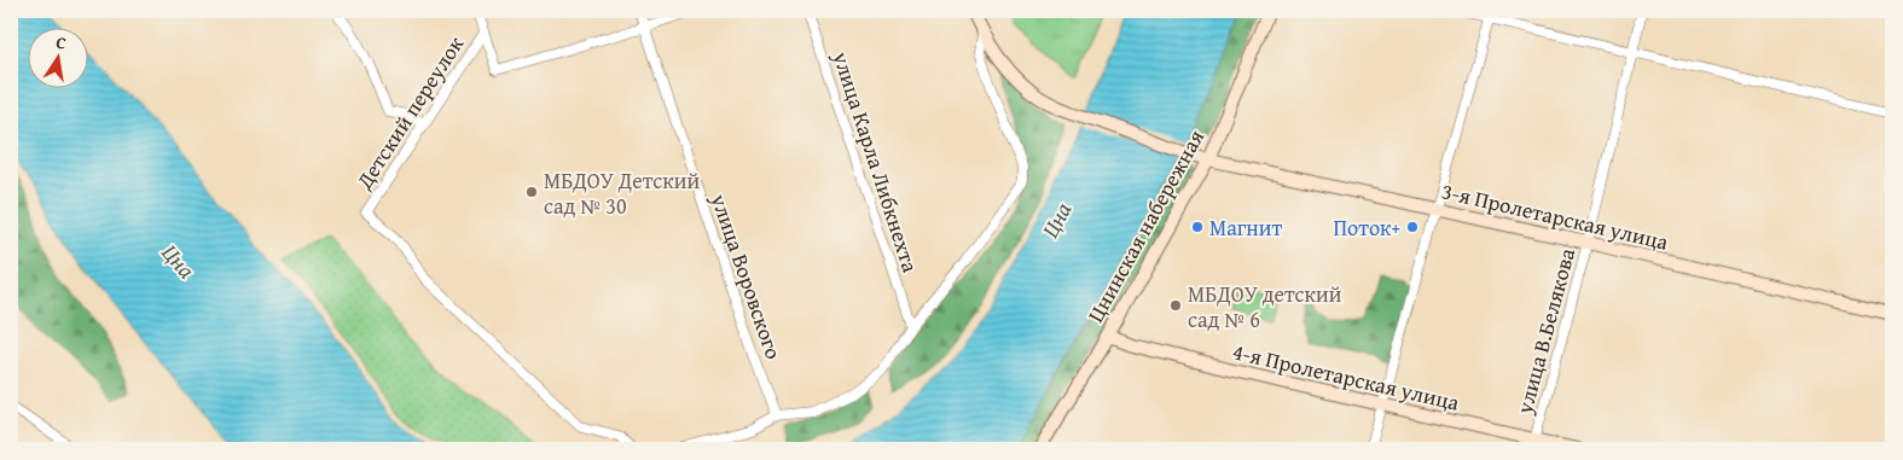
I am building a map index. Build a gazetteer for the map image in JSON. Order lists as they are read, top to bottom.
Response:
{
  "streets": {
    "street": [
      "Детский переулок",
      "улица Карла Либкнехта",
      "3-я Пролетарская улица",
      "Цнинская набережная",
      "улица Воровского",
      "улица В.Белякова",
      "4-я Пролетарская улица"
    ]
  },
  "crossings": [
    ["3-я Пролетарская улица", "Цнинская набережная"],
    ["3-я Пролетарская улица", "улица В.Белякова"],
    ["Цнинская набережная", "4-я Пролетарская улица"],
    ["улица В.Белякова", "4-я Пролетарская улица"]
  ],
  "water": ["Цна"],
  "places": [
    "МБДОУ Детский сад № 30",
    "Магнит",
    "Поток+",
    "МБДОУ детский сад № 6"
  ],
  "north": "top"
}
